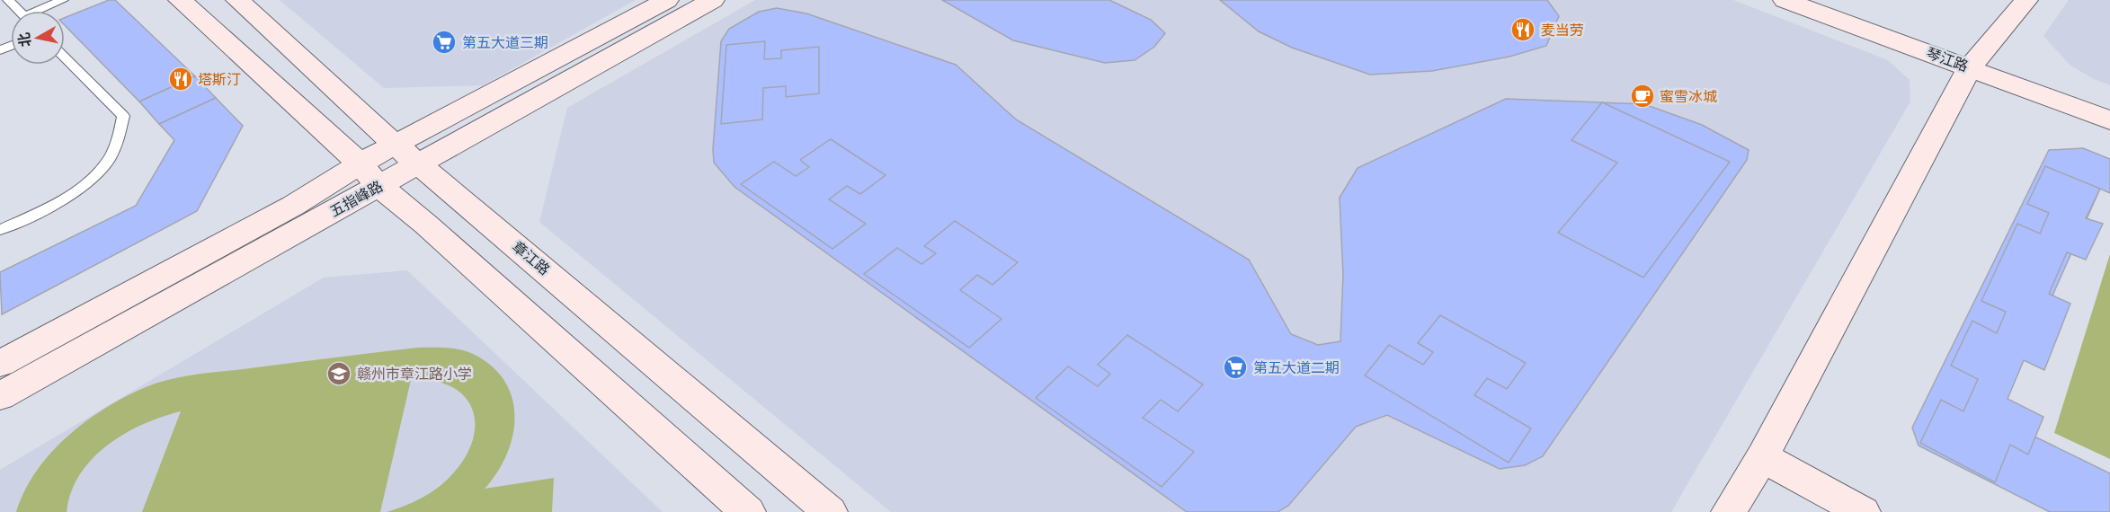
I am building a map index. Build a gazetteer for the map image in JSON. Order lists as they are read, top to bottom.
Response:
{
  "streets": {
    "main road": ["琴江路", "五指峰路", "章江路"]
  },
  "crossings": [
    ["五指峰路", "章江路"]
  ],
  "places": {
    "restaurant": ["麦当劳", "塔斯汀"],
    "supermarket": ["第五大道三期", "第五大道二期"],
    "cafe": ["蜜雪冰城"],
    "school or university": ["赣州市章江路小学"]
  },
  "north": "left"
}
